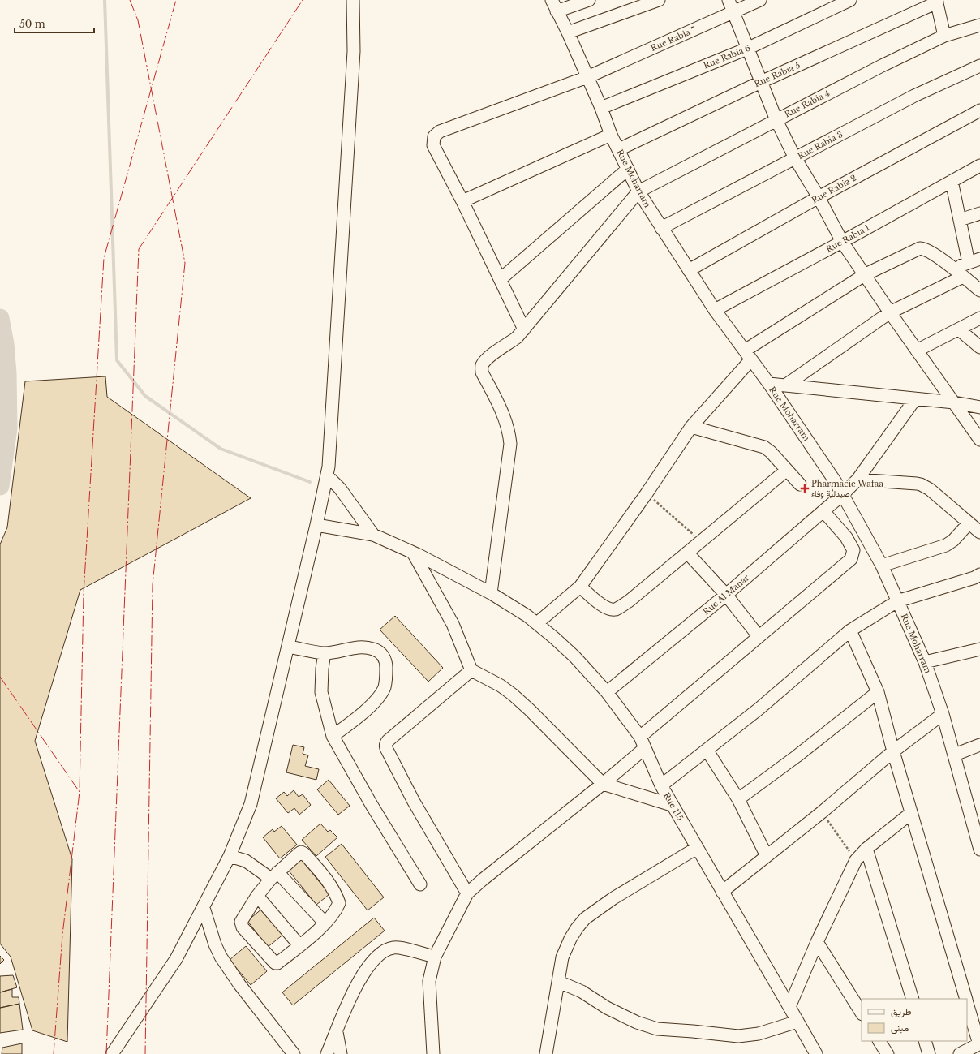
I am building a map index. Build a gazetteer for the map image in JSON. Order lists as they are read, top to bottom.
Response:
{
  "streets": {
    "street": [
      "Rue Rabia 7",
      "Rue Rabia 6",
      "Rue Rabia 5",
      "Rue Rabia 4",
      "Rue Rabia 3",
      "Rue Moharram",
      "Rue Rabia 2",
      "Rue Rabia 1",
      "Rue Al Manar",
      "Rue 115"
    ]
  },
  "crossings": [
    ["Rue Rabia 7", "Rue Moharram"],
    ["Rue Rabia 6", "Rue Moharram"],
    ["Rue Rabia 5", "Rue Moharram"],
    ["Rue Rabia 4", "Rue Moharram"],
    ["Rue Rabia 3", "Rue Moharram"],
    ["Rue Moharram", "Rue Rabia 2"],
    ["Rue Moharram", "Rue Rabia 1"],
    ["Rue Moharram", "Rue Al Manar"],
    ["Rue Al Manar", "Rue 115"]
  ],
  "places": {
    "health": ["Pharmacie Wafaa صيدلية وفاء"]
  },
  "legend": ["طريق", "مبنى"],
  "scale_bar": "50 m"
}
